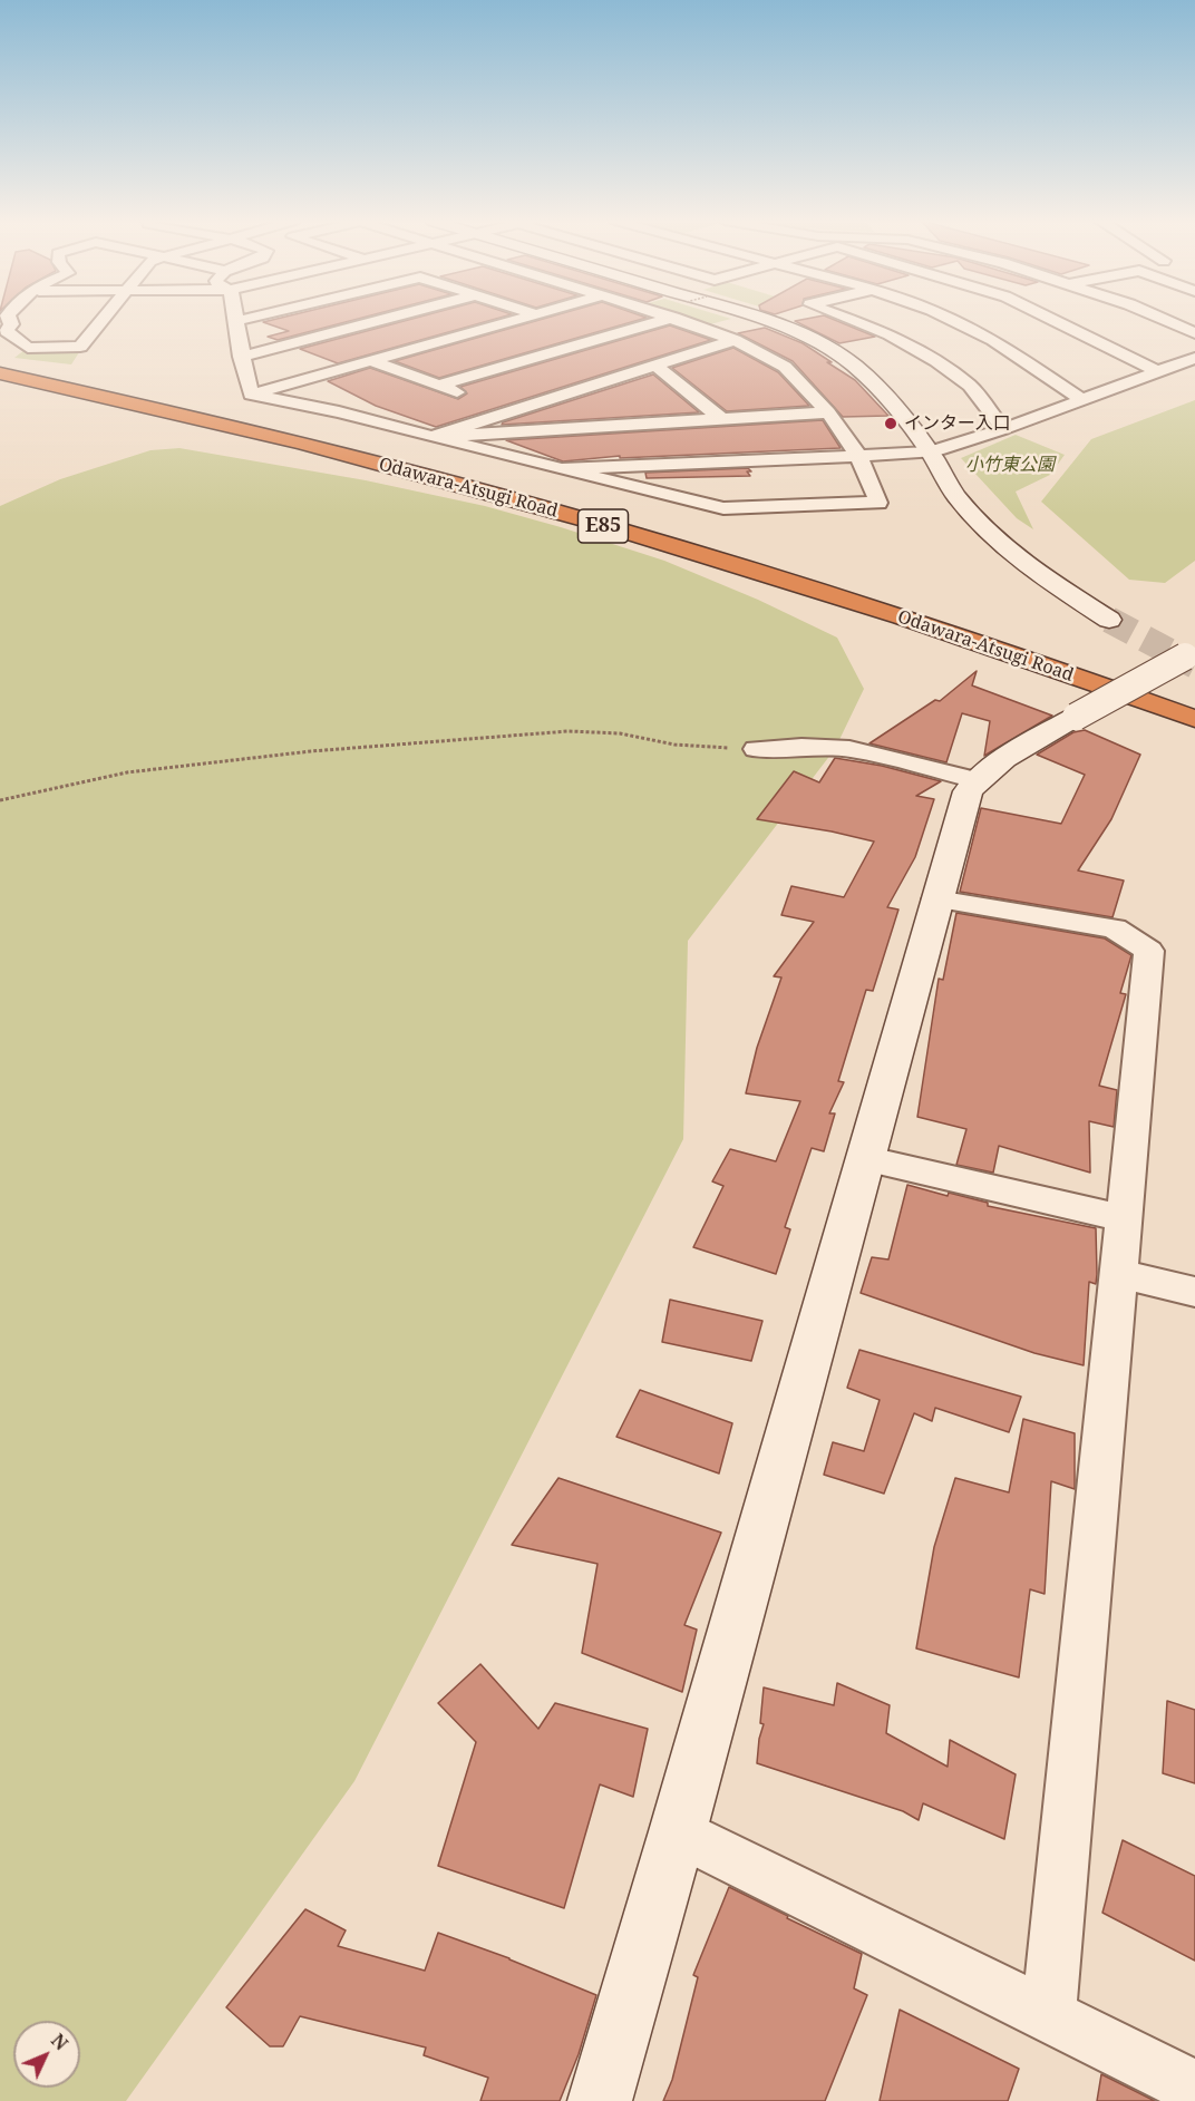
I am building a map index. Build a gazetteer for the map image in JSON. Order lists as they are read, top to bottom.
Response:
{
  "streets": {
    "highway": ["Odawara-Atsugi Road", "E85"]
  },
  "parks": ["小竹東公園"],
  "places": ["インター入口"],
  "north": "top right"
}
